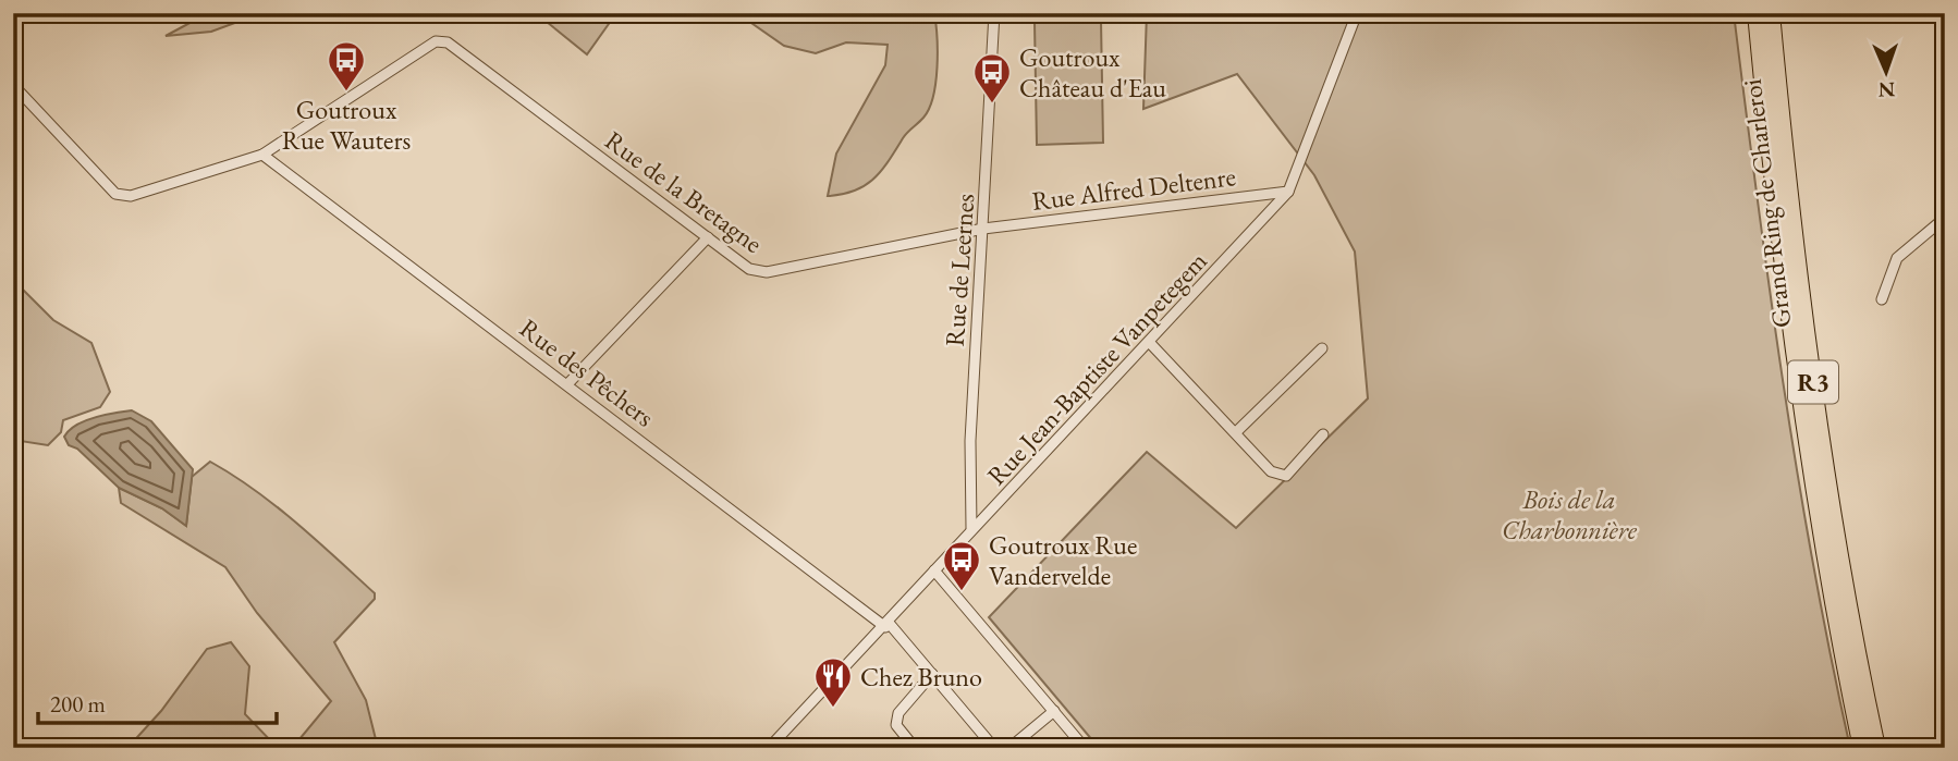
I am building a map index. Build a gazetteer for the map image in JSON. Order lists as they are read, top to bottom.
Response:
{
  "streets": {
    "highway": ["Grand Ring de Charleroi", "R3"],
    "street": [
      "Rue Alfred Deltenre",
      "Rue de la Bretagne",
      "Rue de Leernes",
      "Rue Jean-Baptiste Vanpetegem",
      "Rue des Pêchers"
    ]
  },
  "crossings": [
    ["Rue Alfred Deltenre", "Rue de la Bretagne"],
    ["Rue Alfred Deltenre", "Rue de Leernes"],
    ["Rue Alfred Deltenre", "Rue Jean-Baptiste Vanpetegem"],
    ["Rue de la Bretagne", "Rue de Leernes"],
    ["Rue de la Bretagne", "Rue des Pêchers"],
    ["Rue de Leernes", "Rue Jean-Baptiste Vanpetegem"],
    ["Rue Jean-Baptiste Vanpetegem", "Rue des Pêchers"]
  ],
  "parks": ["Bois de la Charbonnière"],
  "places": {
    "bus stop": ["Goutroux Rue Wauters", "Goutroux Château d'Eau", "Goutroux Rue Vandervelde"],
    "restaurant": ["Chez Bruno"]
  },
  "scale_bar": "200 m",
  "north": "bottom"
}
